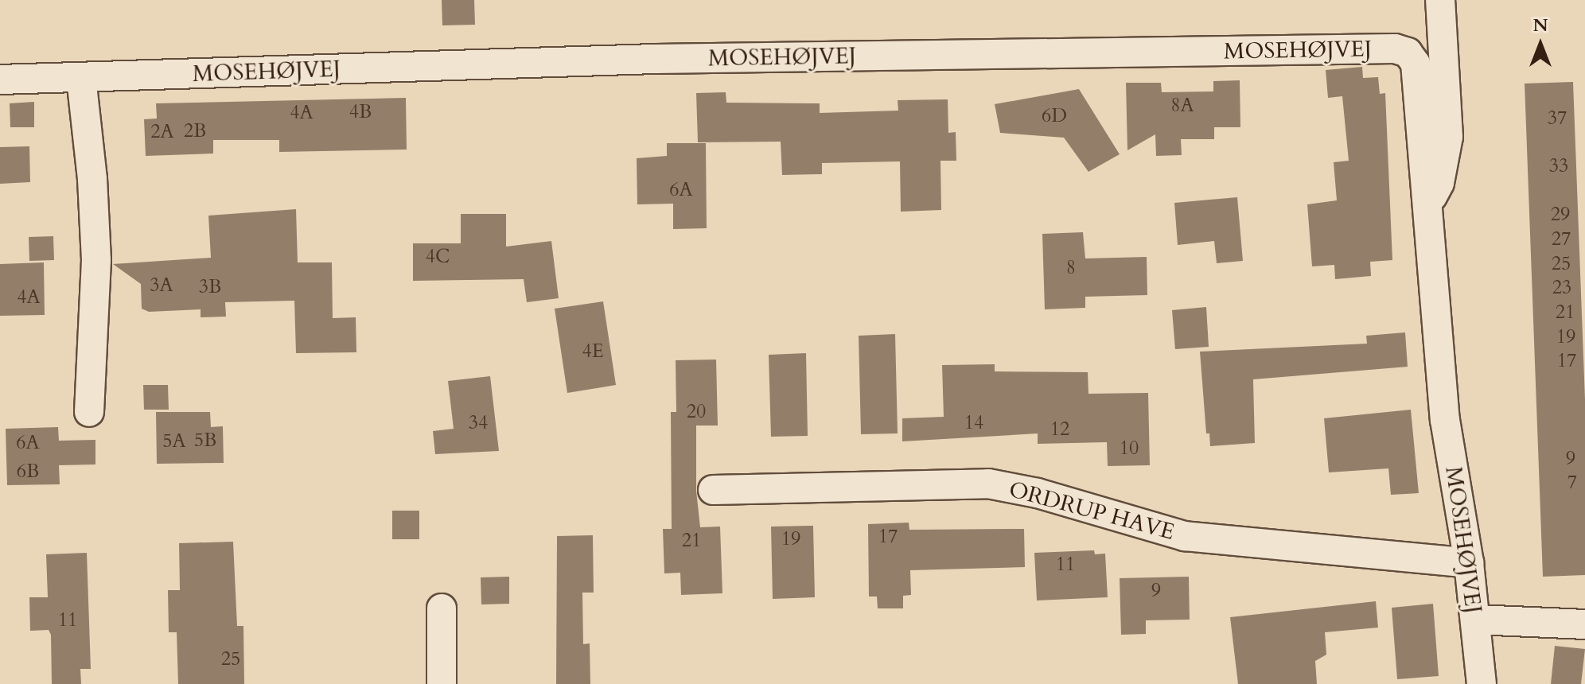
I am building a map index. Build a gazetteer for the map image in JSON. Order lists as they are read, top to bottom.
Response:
{
  "streets": {
    "street": ["MOSEHØJVEJ", "ORDRUP HAVE"]
  },
  "crossings": [
    ["MOSEHØJVEJ", "ORDRUP HAVE"]
  ],
  "house_numbers": [
    "8A",
    "4B",
    "4A",
    "6D",
    "37",
    "2B",
    "2A",
    "33",
    "6A",
    "29",
    "27",
    "4C",
    "25",
    "8",
    "3A",
    "3B",
    "23",
    "4A",
    "21",
    "19",
    "4E",
    "17",
    "20",
    "34",
    "14",
    "12",
    "5B",
    "5A",
    "6A",
    "10",
    "9",
    "6B",
    "7",
    "17",
    "19",
    "21",
    "11",
    "9",
    "11",
    "25"
  ],
  "north": "top"
}
